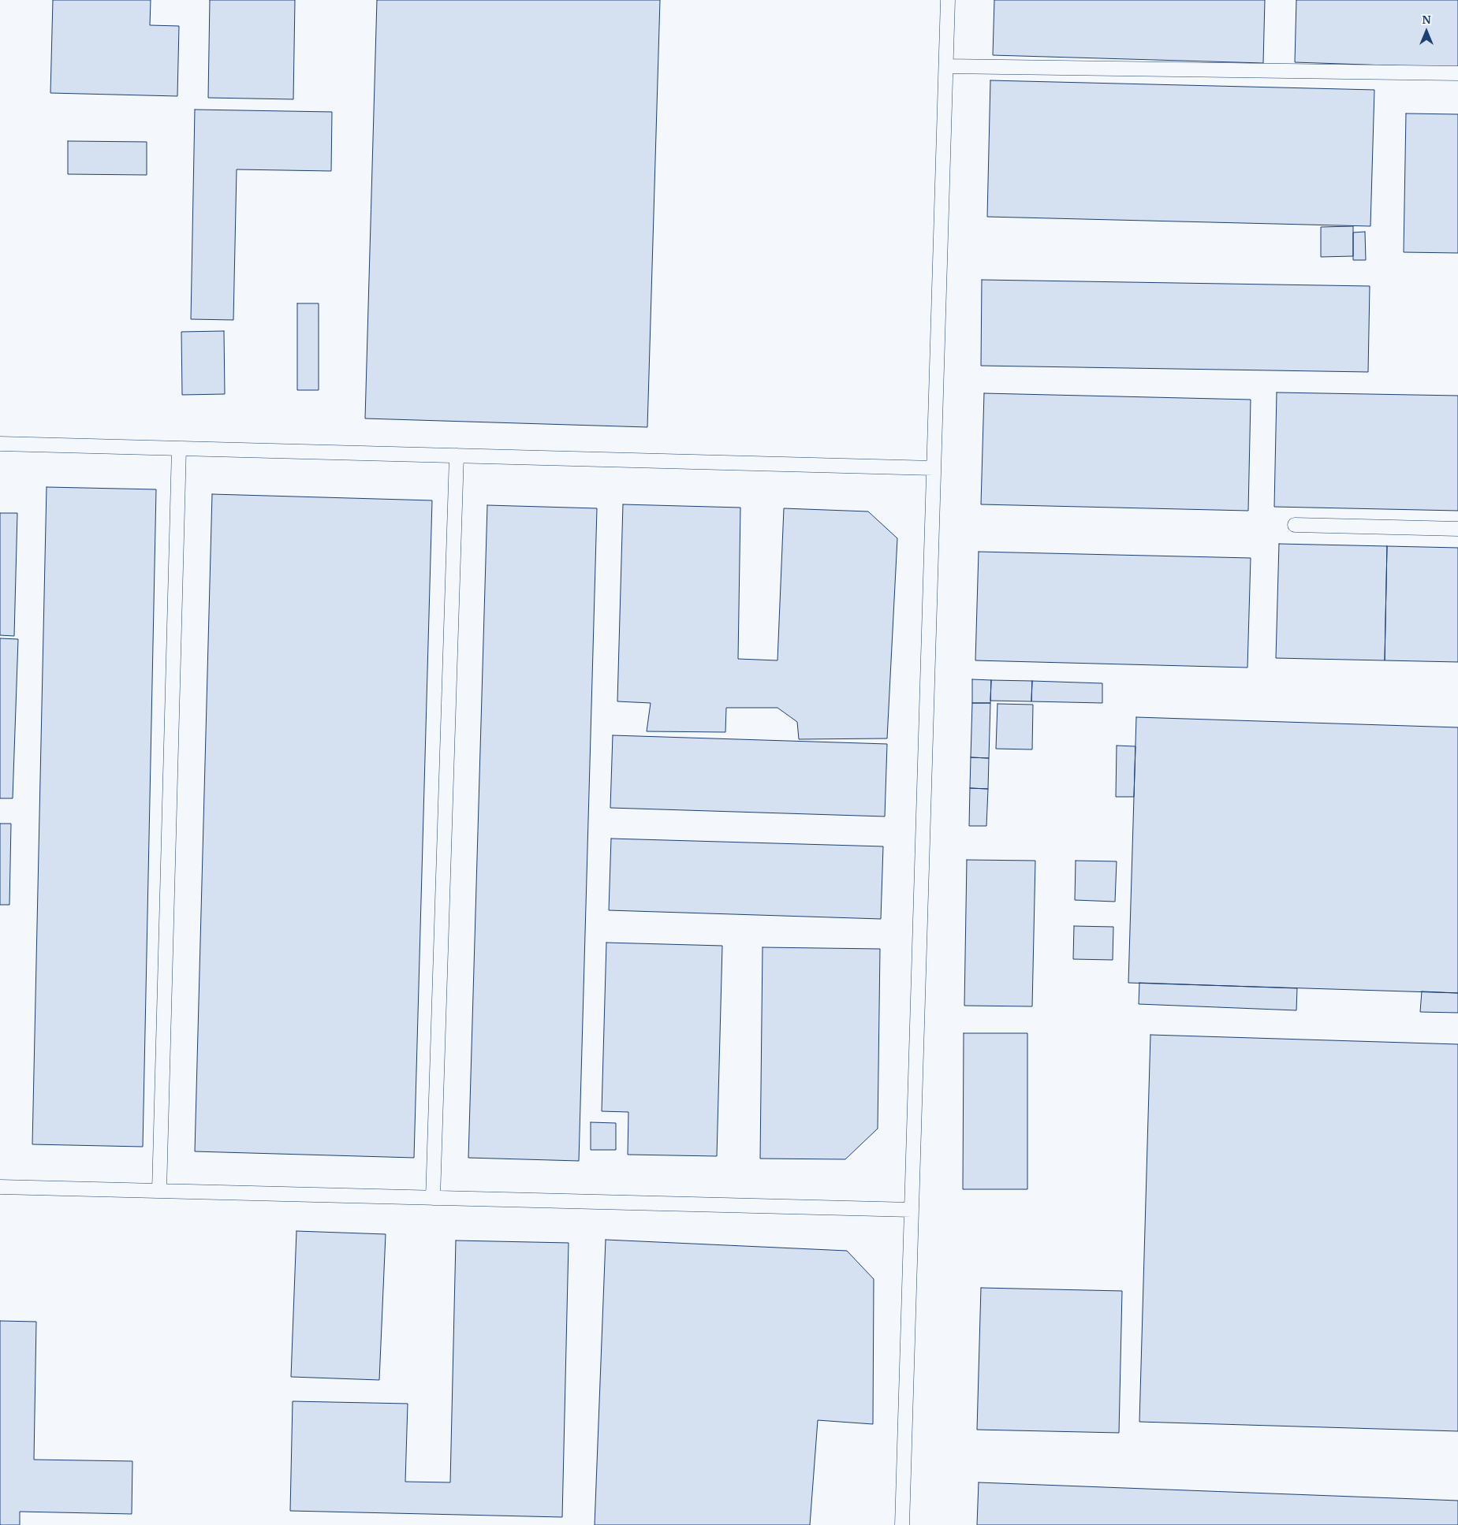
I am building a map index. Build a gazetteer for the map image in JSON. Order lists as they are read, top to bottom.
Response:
{
  "north": "top"
}
